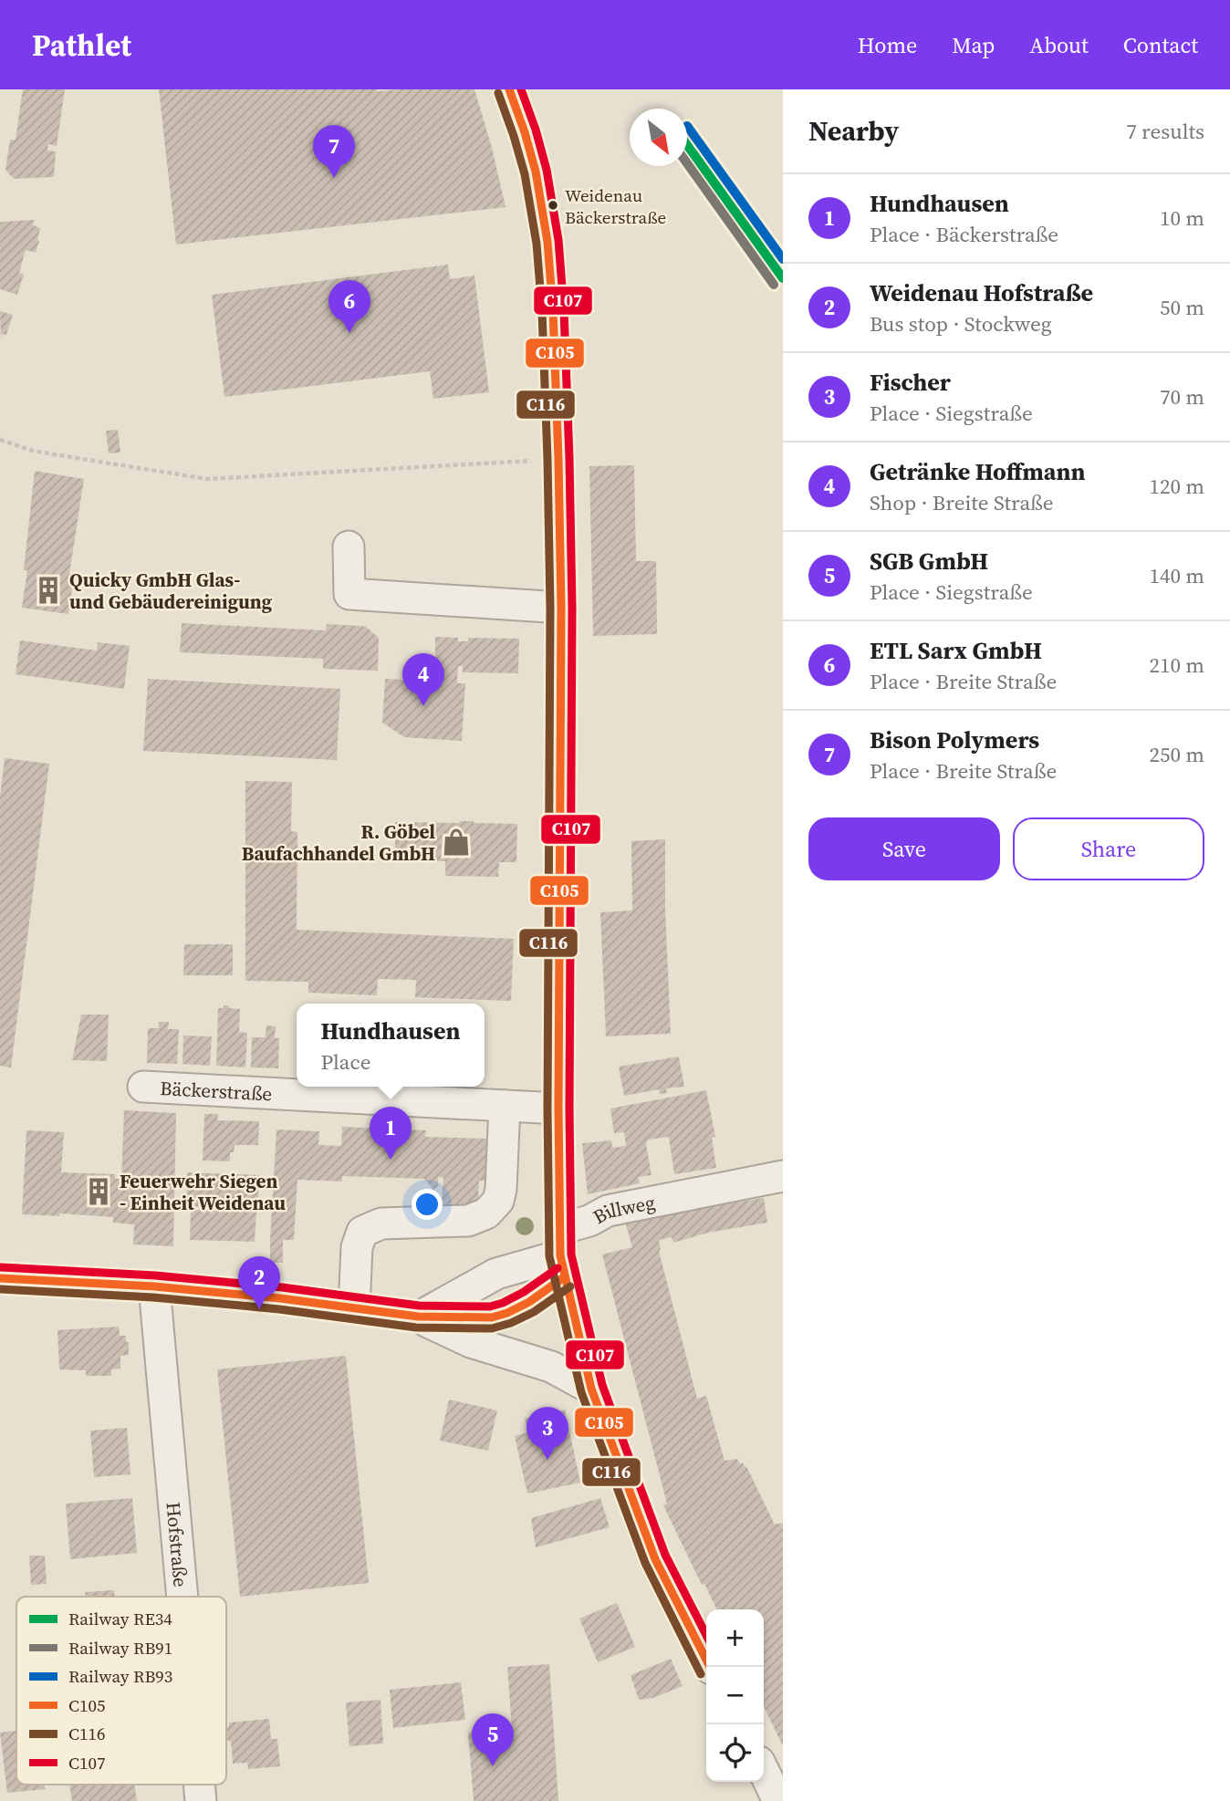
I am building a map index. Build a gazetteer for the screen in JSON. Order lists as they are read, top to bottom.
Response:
{
  "streets": {
    "street": ["Bäckerstraße", "Billweg", "Hofstraße"]
  },
  "places": {
    "other": ["Weidenau Bäckerstraße"],
    "building": ["Quicky GmbH Glas- und Gebäudereinigung", "Feuerwehr Siegen - Einheit Weidenau"],
    "shop": ["R. Göbel Baufachhandel GmbH"]
  },
  "lines": [
    "transit line C105",
    "transit line C107",
    "transit line C116",
    "rail line RB93",
    "rail line RE34",
    "rail line RB91"
  ],
  "legend": [
    "Railway RE34",
    "Railway RB91",
    "Railway RB93",
    "C105",
    "C116",
    "C107"
  ],
  "north": "bottom right",
  "page": {
    "header": "Pathlet",
    "nav": [
      "Home",
      "Map",
      "About",
      "Contact"
    ],
    "heading": ["Nearby", "7 results"],
    "pins": [
      "7",
      "6",
      "4",
      "1",
      "2",
      "3",
      "5"
    ],
    "list": [
      {
        "mark": "1",
        "name": "Hundhausen",
        "note": "Place · Bäckerstraße",
        "value": "10 m"
      },
      {
        "mark": "2",
        "name": "Weidenau Hofstraße",
        "note": "Bus stop · Stockweg",
        "value": "50 m"
      },
      {
        "mark": "3",
        "name": "Fischer",
        "note": "Place · Siegstraße",
        "value": "70 m"
      },
      {
        "mark": "4",
        "name": "Getränke Hoffmann",
        "note": "Shop · Breite Straße",
        "value": "120 m"
      },
      {
        "mark": "5",
        "name": "SGB GmbH",
        "note": "Place · Siegstraße",
        "value": "140 m"
      },
      {
        "mark": "6",
        "name": "ETL Sarx GmbH",
        "note": "Place · Breite Straße",
        "value": "210 m"
      },
      {
        "mark": "7",
        "name": "Bison Polymers",
        "note": "Place · Breite Straße",
        "value": "250 m"
      }
    ],
    "buttons": ["Save", "Share"],
    "popup": ["Hundhausen", "Place"],
    "map_buttons": ["+", "−"]
  }
}
